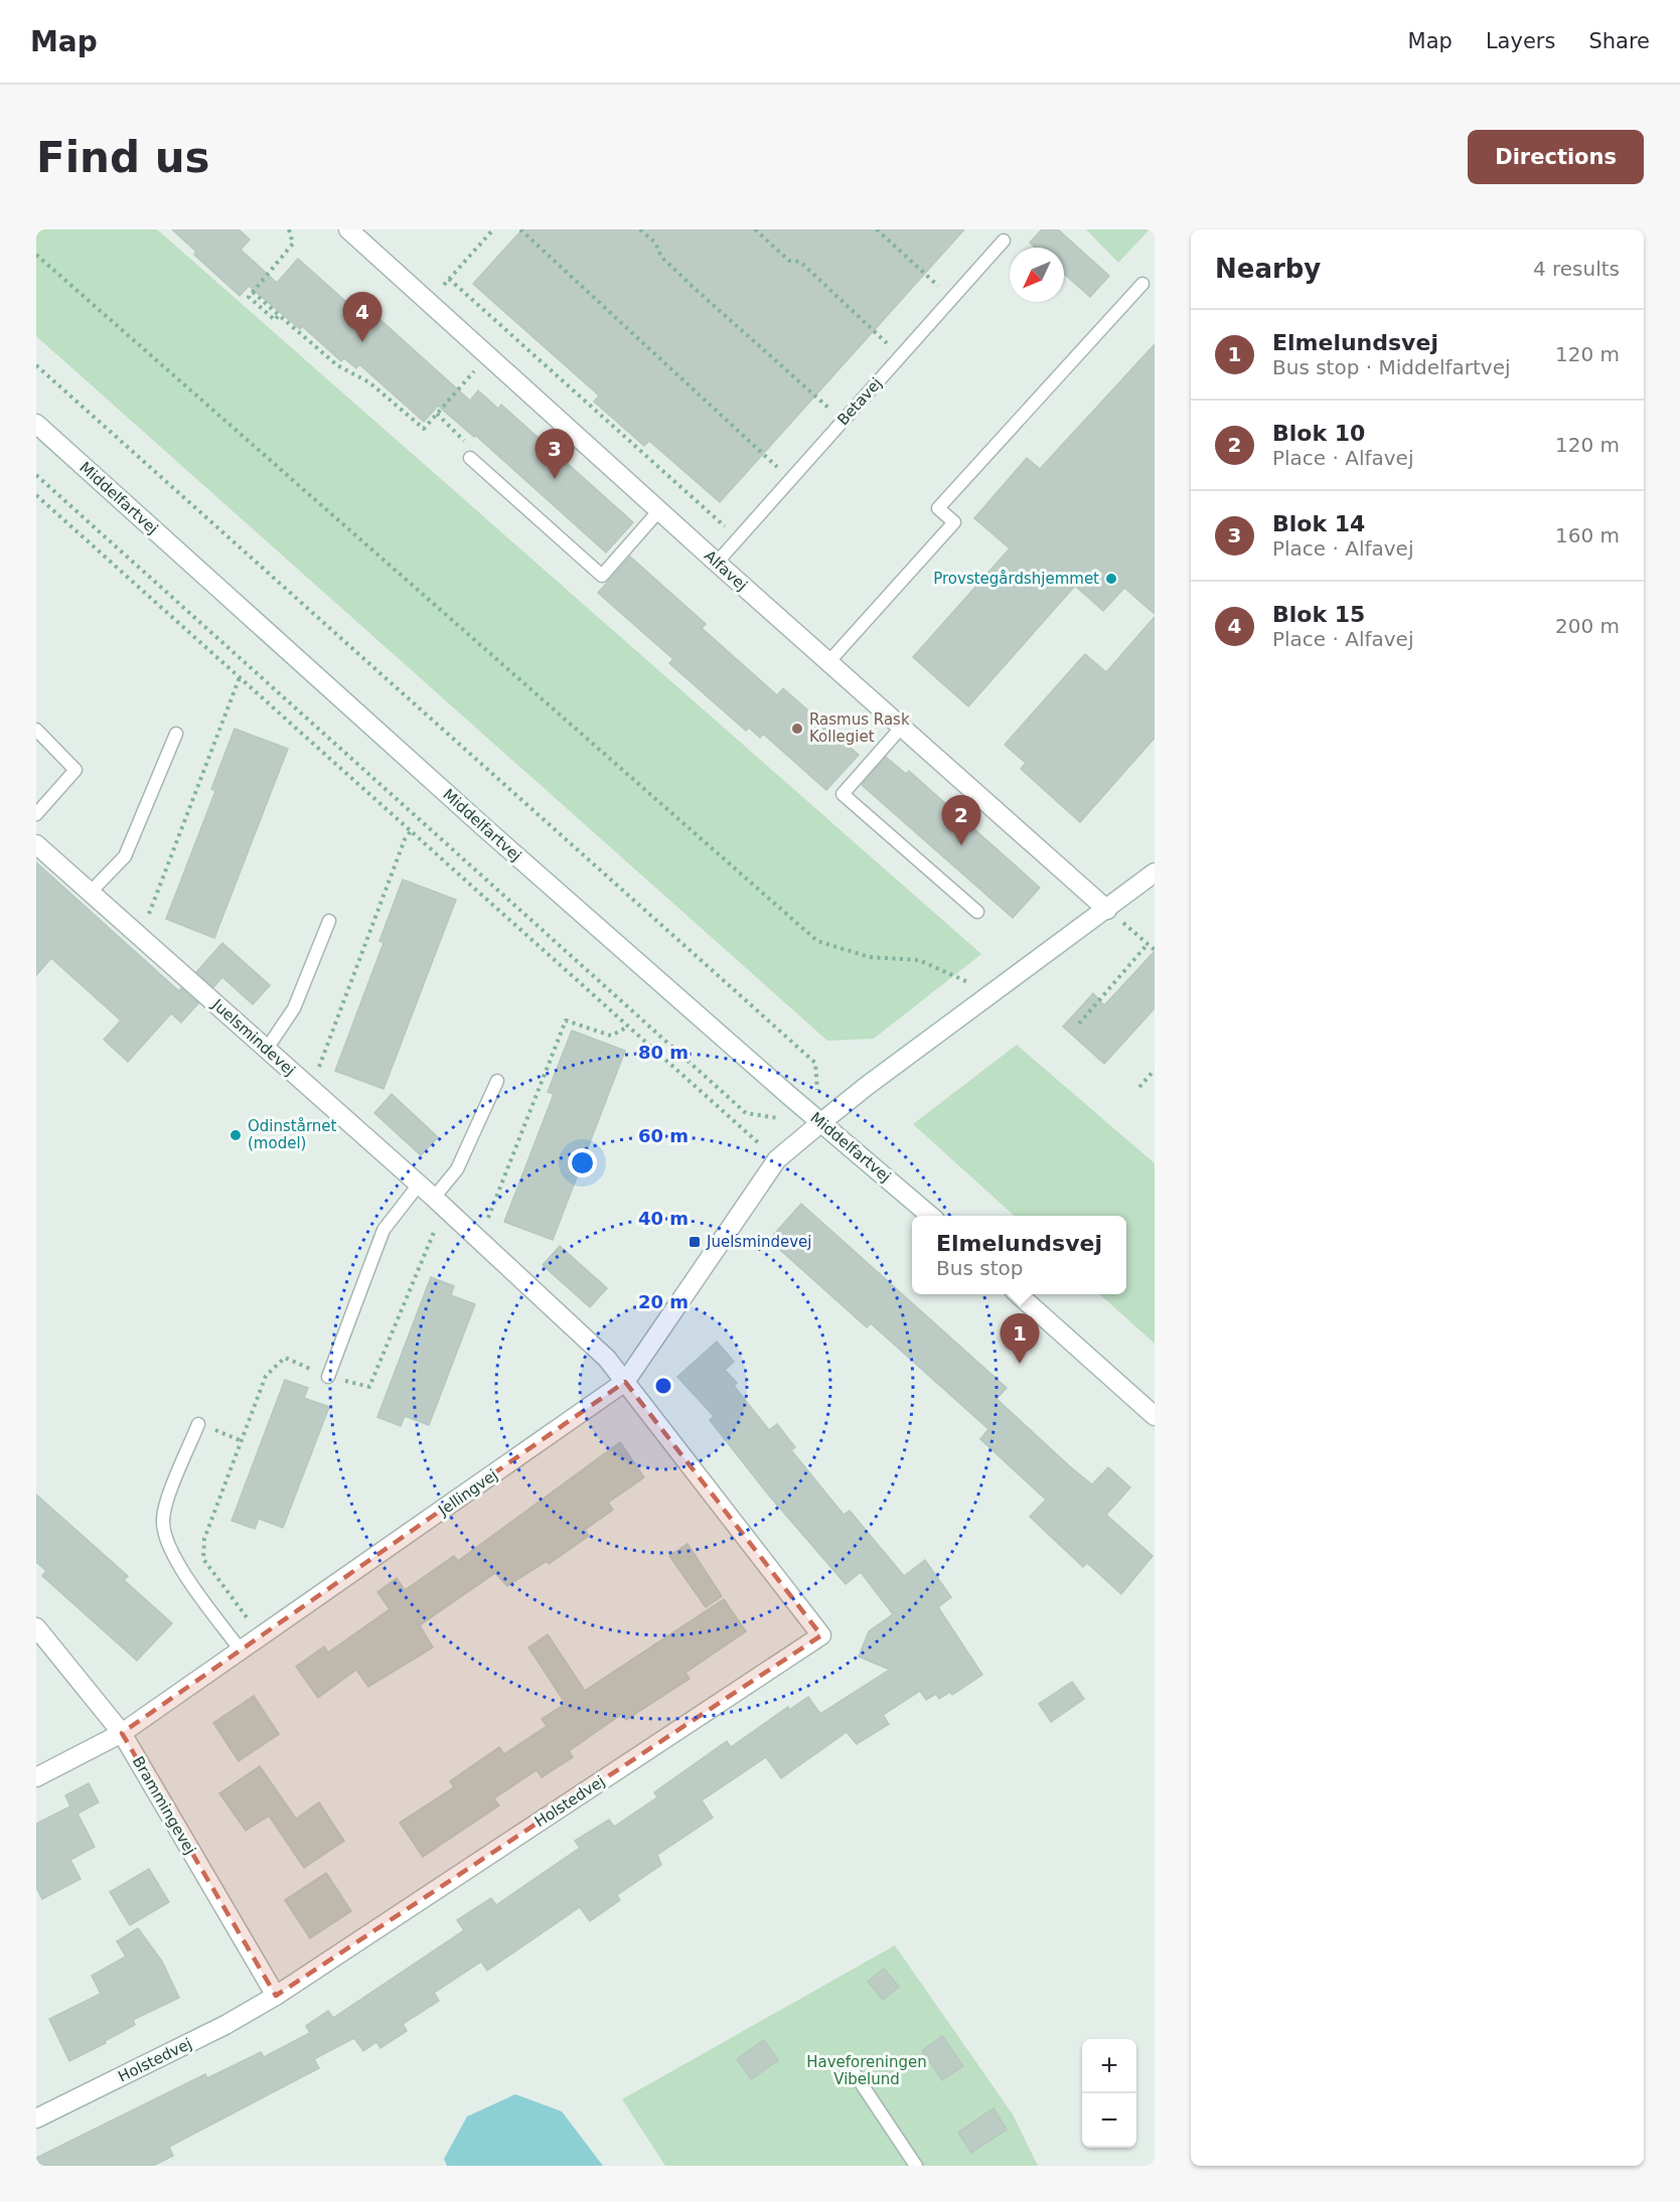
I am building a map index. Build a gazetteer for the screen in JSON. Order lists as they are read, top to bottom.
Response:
{
  "streets": {
    "street": [
      "Middelfartvej",
      "Alfavej",
      "Juelsmindevej",
      "Jellingvej",
      "Holstedvej",
      "Brammingevej"
    ],
    "lane": ["Betavej"]
  },
  "crossings": [
    ["Betavej", "Alfavej"],
    ["Middelfartvej", "Jellingvej"],
    ["Alfavej", "Jellingvej"],
    ["Juelsmindevej", "Jellingvej"],
    ["Juelsmindevej", "Holstedvej"],
    ["Jellingvej", "Holstedvej"],
    ["Jellingvej", "Brammingevej"],
    ["Holstedvej", "Brammingevej"]
  ],
  "parks": ["Haveforeningen Vibelund"],
  "places": {
    "other": ["Provstegårdshjemmet", "Rasmus Rask Kollegiet", "Odinstårnet (model)"],
    "transit": ["Juelsmindevej"]
  },
  "north": "bottom left",
  "page": {
    "header": "Map",
    "nav": ["Map", "Layers", "Share"],
    "buttons": "Directions",
    "title": "Find us",
    "heading": ["Nearby", "4 results"],
    "pins": [
      "4",
      "3",
      "2",
      "1"
    ],
    "list": [
      {
        "mark": "1",
        "name": "Elmelundsvej",
        "note": "Bus stop · Middelfartvej",
        "value": "120 m"
      },
      {
        "mark": "2",
        "name": "Blok 10",
        "note": "Place · Alfavej",
        "value": "120 m"
      },
      {
        "mark": "3",
        "name": "Blok 14",
        "note": "Place · Alfavej",
        "value": "160 m"
      },
      {
        "mark": "4",
        "name": "Blok 15",
        "note": "Place · Alfavej",
        "value": "200 m"
      }
    ],
    "popup": ["Elmelundsvej", "Bus stop"],
    "map_buttons": ["+", "−"]
  },
  "rings": [
    "80 m",
    "60 m",
    "40 m",
    "20 m"
  ]
}
